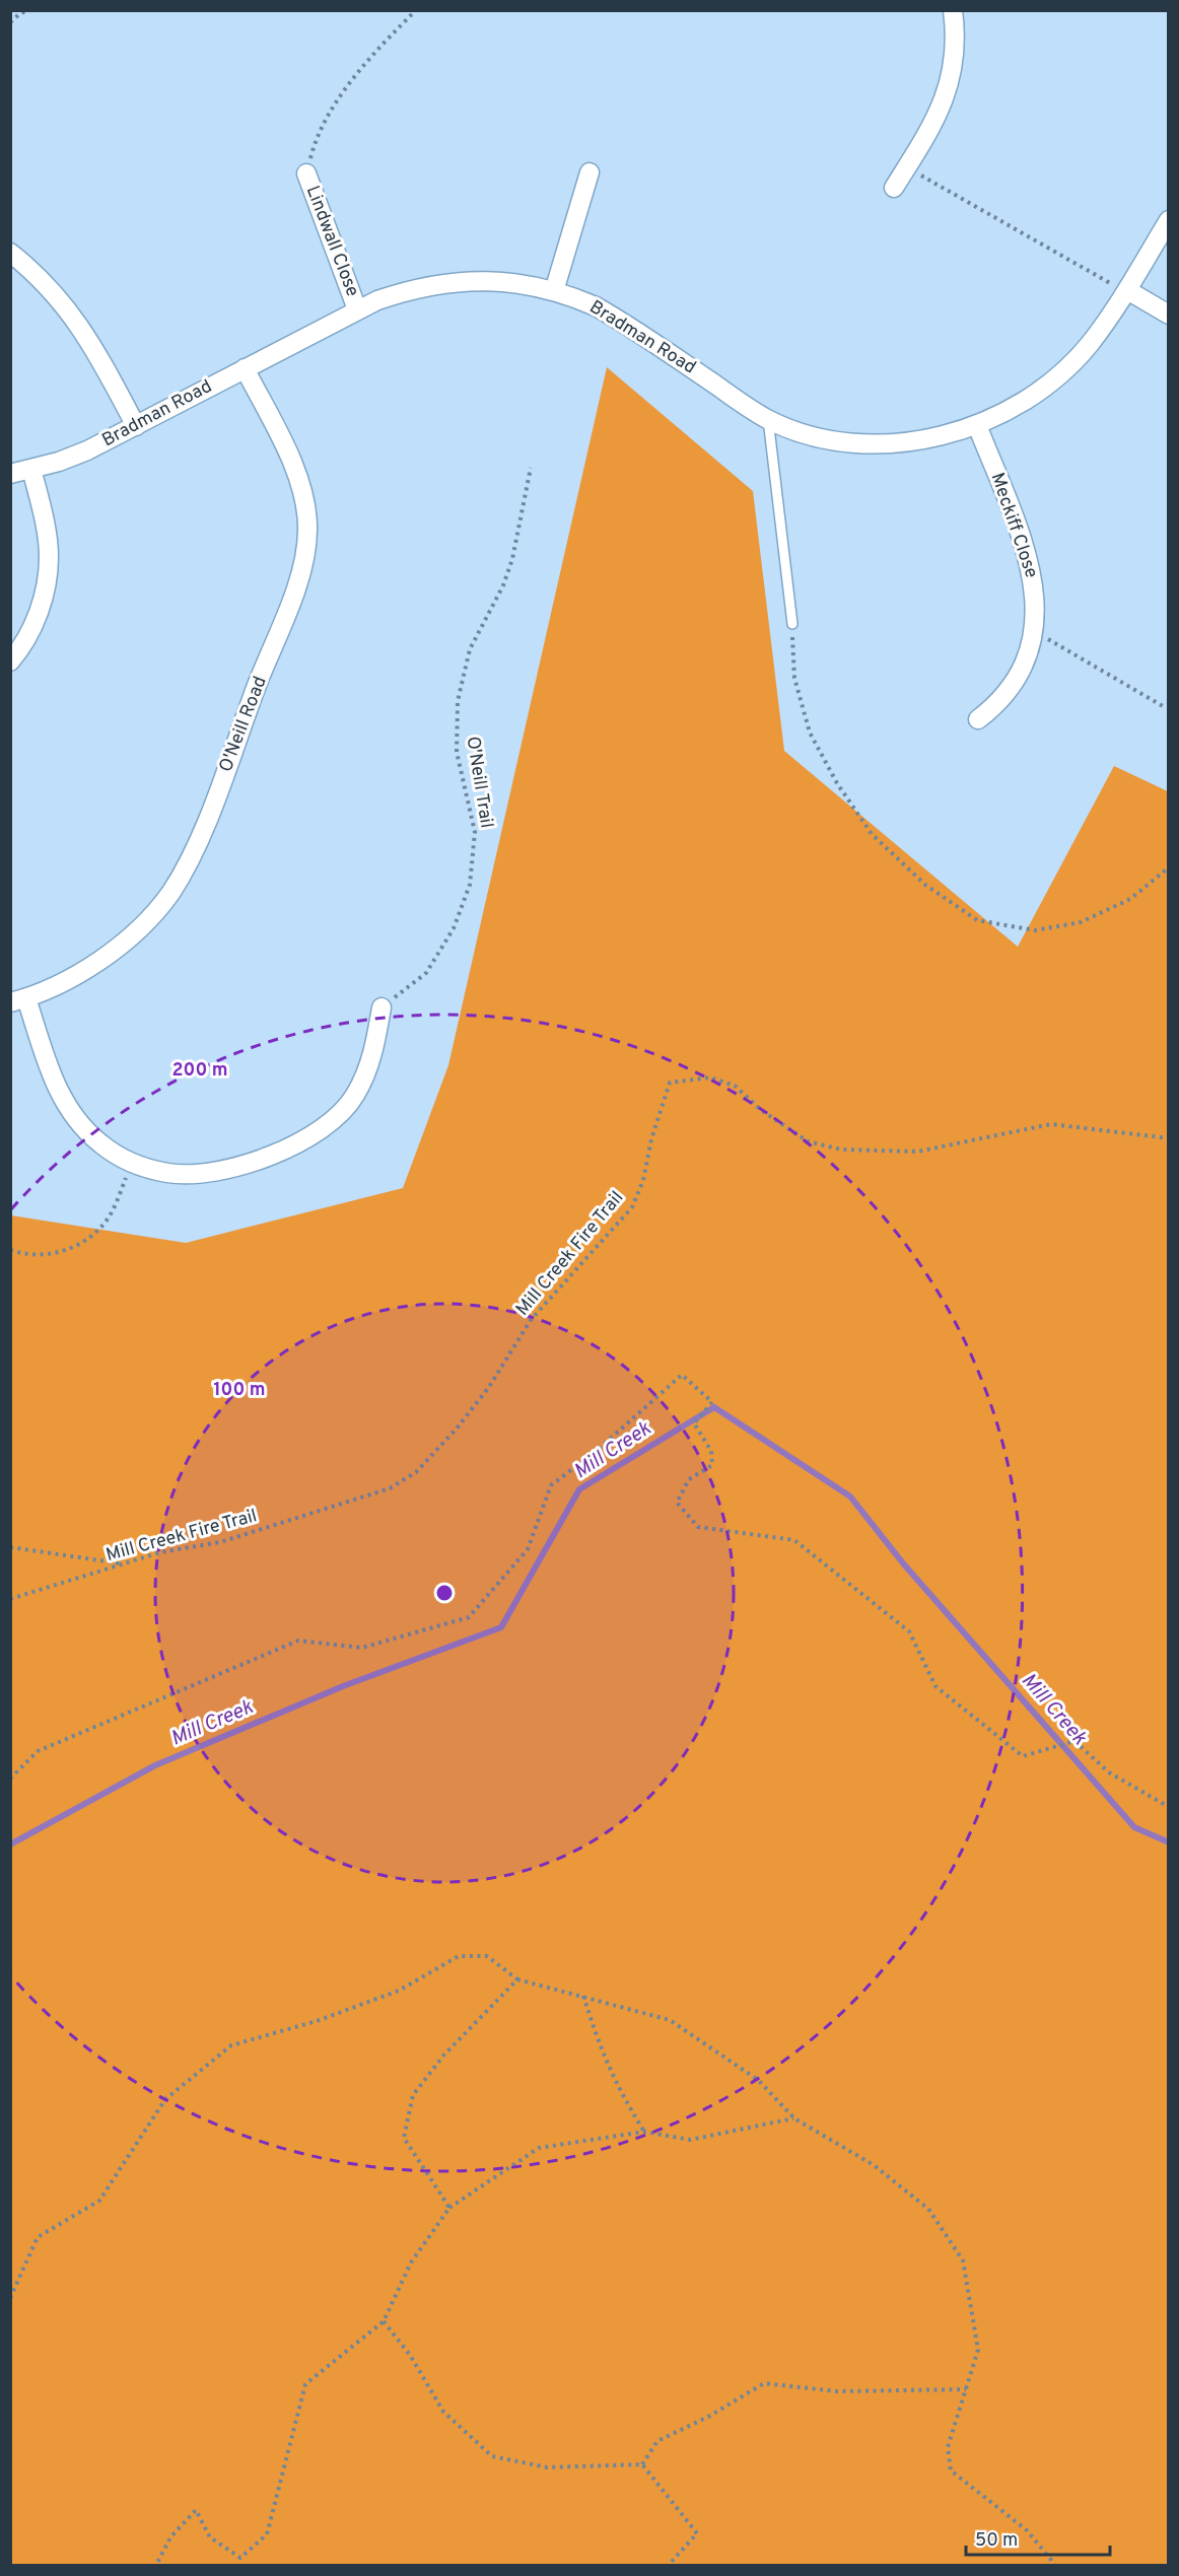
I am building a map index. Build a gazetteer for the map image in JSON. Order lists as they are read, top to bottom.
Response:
{
  "streets": {
    "street": [
      "Lindwall Close",
      "Bradman Road",
      "Meckiff Close",
      "O'Neill Road"
    ],
    "path": ["O'Neill Trail", "Mill Creek Fire Trail"]
  },
  "crossings": [
    ["Lindwall Close", "Bradman Road"],
    ["Bradman Road", "Meckiff Close"],
    ["Bradman Road", "O'Neill Road"]
  ],
  "water": ["Mill Creek"],
  "scale_bar": "50 m",
  "rings": ["200 m", "100 m"]
}
